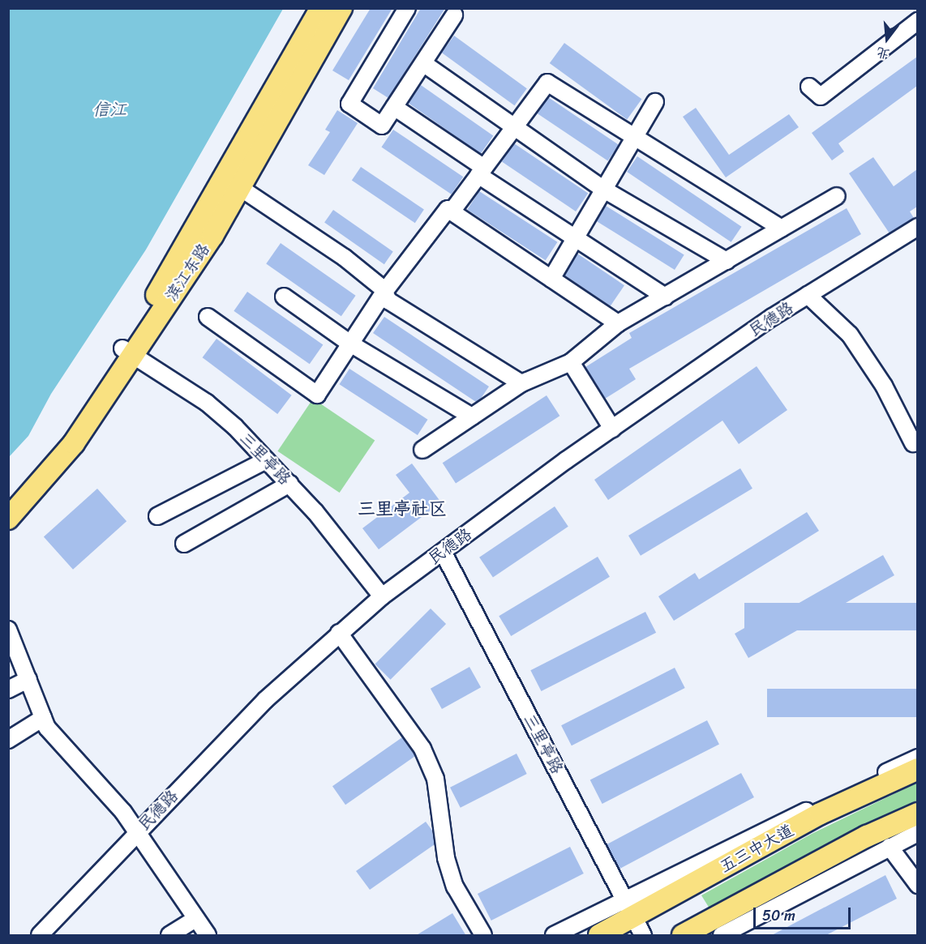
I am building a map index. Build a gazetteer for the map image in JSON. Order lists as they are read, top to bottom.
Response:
{
  "streets": {
    "main road": ["滨江东路", "五三中大道"],
    "street": ["民德路", "三里亭路"]
  },
  "crossings": [
    ["滨江东路", "三里亭路"],
    ["民德路", "三里亭路"],
    ["三里亭路", "五三中大道"]
  ],
  "districts": ["三里亭社区"],
  "water": ["信江"],
  "scale_bar": "50 m",
  "north": "bottom"
}
